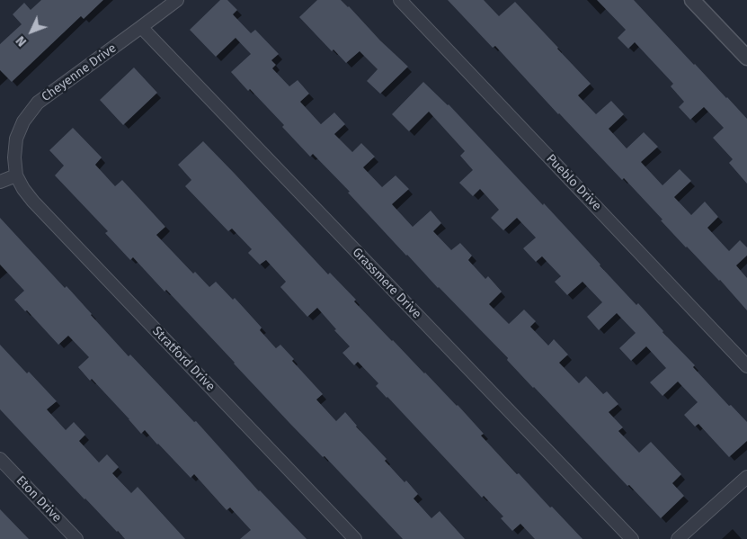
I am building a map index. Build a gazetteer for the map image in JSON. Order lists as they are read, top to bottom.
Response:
{
  "streets": {
    "street": [
      "Cheyenne Drive",
      "Pueblo Drive",
      "Grassmere Drive",
      "Stratford Drive",
      "Eton Drive"
    ]
  },
  "crossings": [
    ["Cheyenne Drive", "Grassmere Drive"],
    ["Cheyenne Drive", "Stratford Drive"]
  ],
  "north": "bottom left"
}
